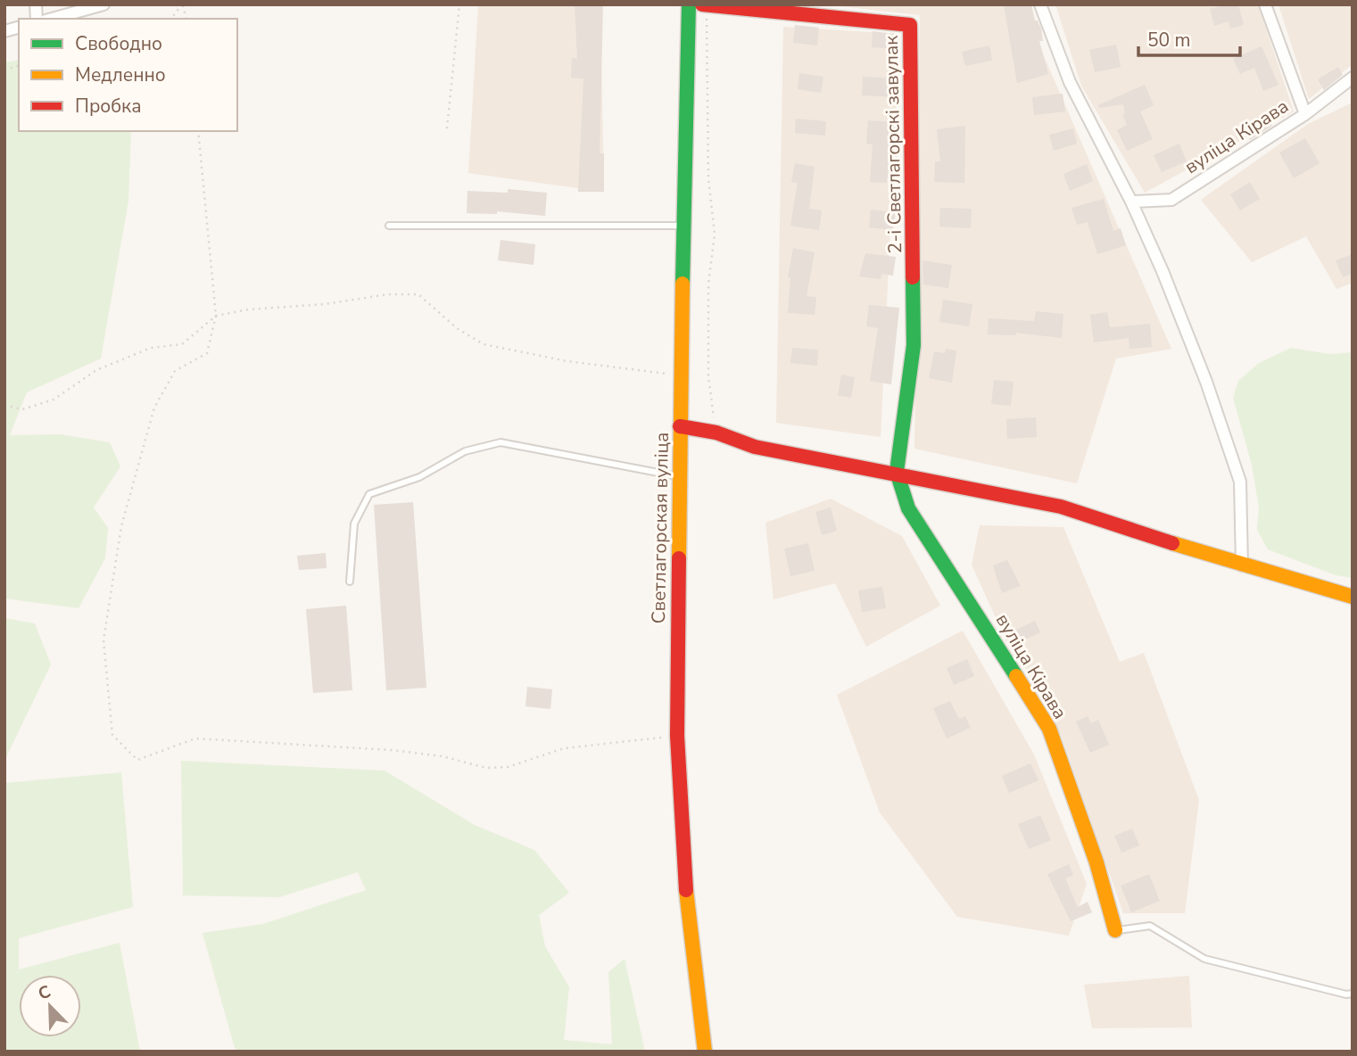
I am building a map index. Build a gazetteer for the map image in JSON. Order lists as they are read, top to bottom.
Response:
{
  "streets": {
    "street": ["вуліца Кірава", "2-і Светлагорскі завулак", "Светлагорская вуліца"]
  },
  "crossings": [
    ["вуліца Кірава", "2-і Светлагорскі завулак"]
  ],
  "legend": ["Свободно", "Медленно", "Пробка"],
  "scale_bar": "50 m",
  "north": "top left"
}
